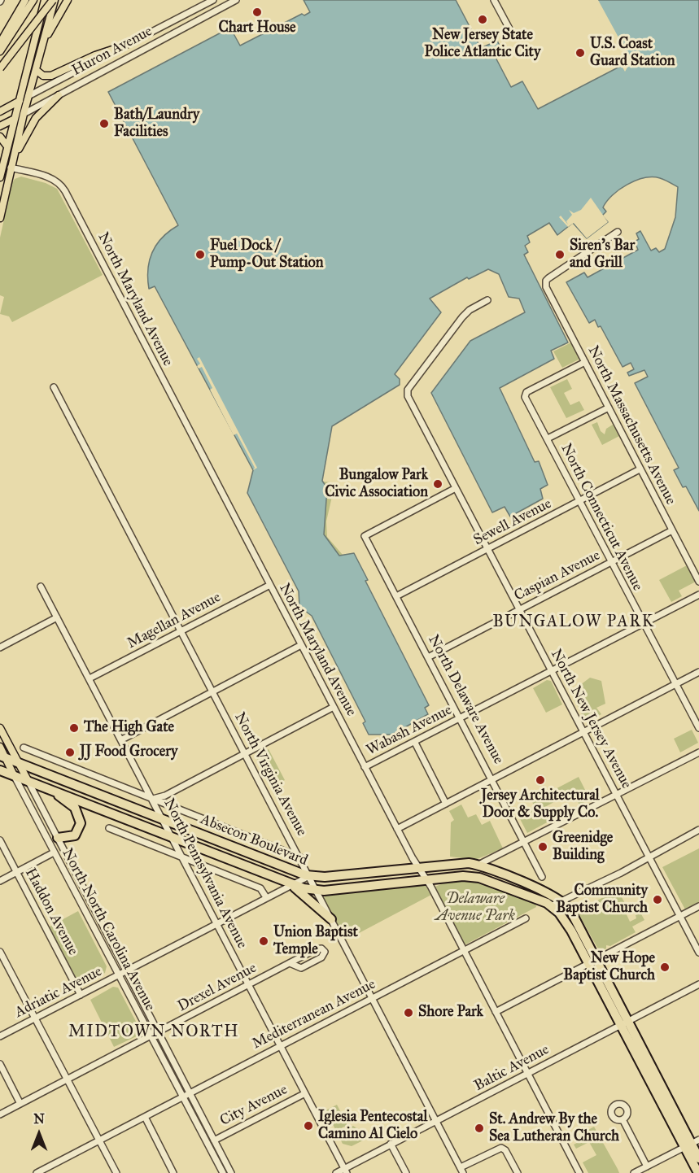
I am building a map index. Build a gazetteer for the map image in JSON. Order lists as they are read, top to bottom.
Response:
{
  "streets": {
    "highway": ["Absecon Boulevard"],
    "main road": ["Huron Avenue"],
    "street": [
      "North Maryland Avenue",
      "North Massachusetts Avenue",
      "North Connecticut Avenue",
      "Sewell Avenue",
      "Caspian Avenue",
      "Magellan Avenue",
      "North Delaware Avenue",
      "North New Jersey Avenue",
      "Wabash Avenue",
      "North Virginia Avenue",
      "North Pennsylvania Avenue",
      "Haddon Avenue",
      "North North Carolina Avenue",
      "Drexel Avenue",
      "Adriatic Avenue",
      "Mediterranean Avenue",
      "Baltic Avenue",
      "City Avenue"
    ]
  },
  "crossings": [
    ["North Maryland Avenue", "Magellan Avenue"],
    ["North Maryland Avenue", "Wabash Avenue"],
    ["North Maryland Avenue", "Absecon Boulevard"],
    ["North Maryland Avenue", "Mediterranean Avenue"],
    ["North Maryland Avenue", "Baltic Avenue"],
    ["North Massachusetts Avenue", "North Connecticut Avenue"],
    ["North Massachusetts Avenue", "Sewell Avenue"],
    ["North Massachusetts Avenue", "Caspian Avenue"],
    ["North Connecticut Avenue", "Sewell Avenue"],
    ["North Connecticut Avenue", "Caspian Avenue"],
    ["North Connecticut Avenue", "Wabash Avenue"],
    ["Sewell Avenue", "North Delaware Avenue"],
    ["Sewell Avenue", "North New Jersey Avenue"],
    ["Caspian Avenue", "North Delaware Avenue"],
    ["Caspian Avenue", "North New Jersey Avenue"],
    ["Magellan Avenue", "North Virginia Avenue"],
    ["Magellan Avenue", "North Pennsylvania Avenue"],
    ["North Delaware Avenue", "North New Jersey Avenue"],
    ["North Delaware Avenue", "Wabash Avenue"],
    ["North New Jersey Avenue", "Wabash Avenue"],
    ["North Virginia Avenue", "Absecon Boulevard"],
    ["North Virginia Avenue", "Adriatic Avenue"],
    ["North Virginia Avenue", "Mediterranean Avenue"],
    ["North Virginia Avenue", "Baltic Avenue"],
    ["Absecon Boulevard", "North Pennsylvania Avenue"],
    ["Absecon Boulevard", "North North Carolina Avenue"],
    ["Absecon Boulevard", "Adriatic Avenue"],
    ["North Pennsylvania Avenue", "Drexel Avenue"],
    ["North Pennsylvania Avenue", "Adriatic Avenue"],
    ["North Pennsylvania Avenue", "Mediterranean Avenue"],
    ["North Pennsylvania Avenue", "Baltic Avenue"],
    ["North Pennsylvania Avenue", "City Avenue"],
    ["Haddon Avenue", "Adriatic Avenue"],
    ["North North Carolina Avenue", "Drexel Avenue"],
    ["North North Carolina Avenue", "Adriatic Avenue"],
    ["North North Carolina Avenue", "Mediterranean Avenue"],
    ["North North Carolina Avenue", "City Avenue"]
  ],
  "districts": ["BUNGALOW PARK", "MIDTOWN NORTH"],
  "parks": ["Delaware Avenue Park"],
  "places": [
    "Chart House",
    "New Jersey State Police Atlantic City",
    "U.S. Coast Guard Station",
    "Bath/Laundry Facilities",
    "Fuel Dock / Pump-Out Station",
    "Siren’s Bar and Grill",
    "Bungalow Park Civic Association",
    "The High Gate",
    "JJ Food Grocery",
    "Jersey Architectural Door & Supply Co.",
    "Greenidge Building",
    "Community Baptist Church",
    "Union Baptist Temple",
    "New Hope Baptist Church",
    "Shore Park",
    "Iglesia Pentecostal Camino Al Cielo",
    "St. Andrew By the Sea Lutheran Church"
  ],
  "north": "top"
}
